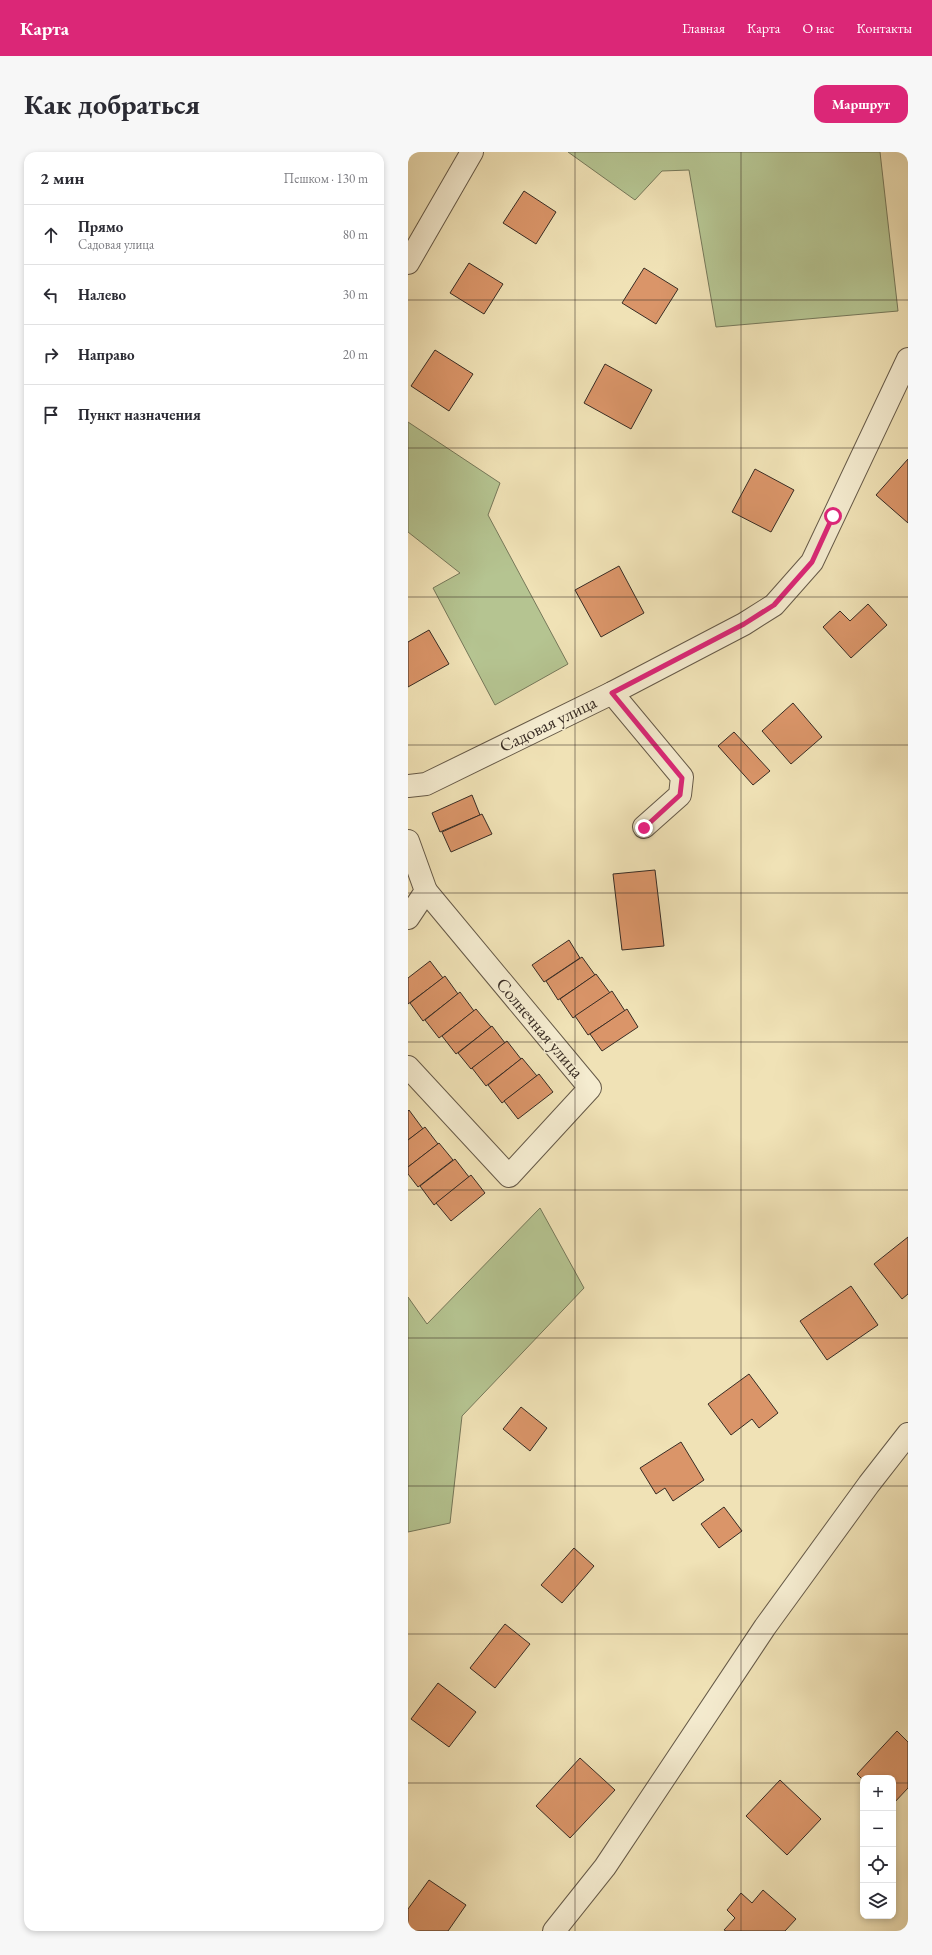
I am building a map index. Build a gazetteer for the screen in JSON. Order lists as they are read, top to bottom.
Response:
{
  "streets": {
    "street": ["Садовая улица", "Солнечная улица"]
  },
  "page": {
    "header": "Карта",
    "nav": [
      "Главная",
      "Карта",
      "О нас",
      "Контакты"
    ],
    "buttons": "Маршрут",
    "title": "Как добраться",
    "heading": ["2 мин", "Пешком · 130 m"],
    "list": [
      ["Прямо", "Садовая улица", "80 m"],
      ["Налево", "30 m"],
      ["Направо", "20 m"],
      "Пункт назначения"
    ],
    "map_buttons": ["+", "−"]
  }
}
